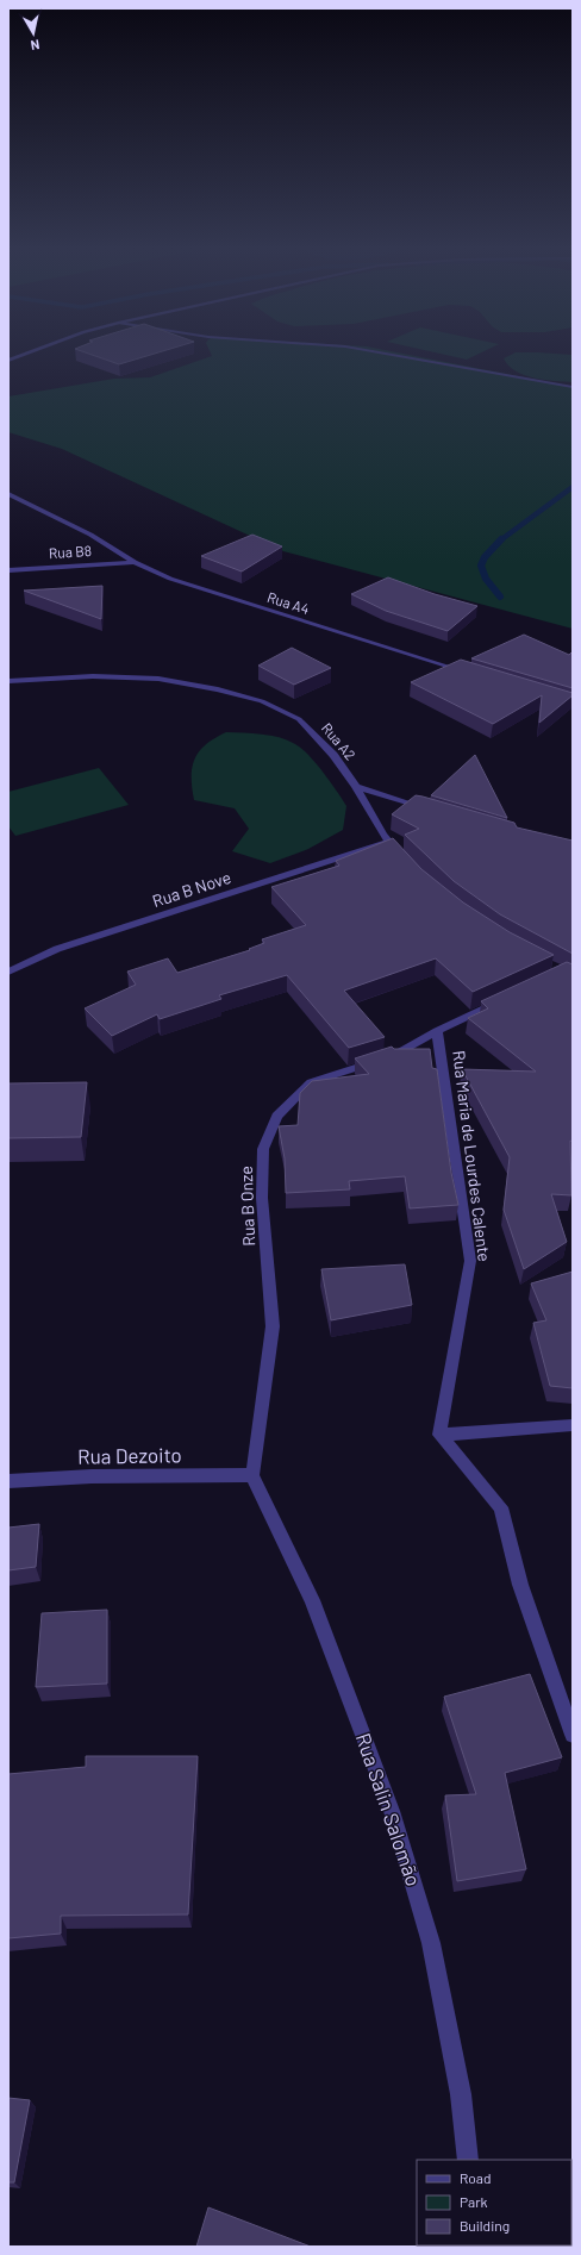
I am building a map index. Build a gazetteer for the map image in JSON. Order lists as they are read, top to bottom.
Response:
{
  "streets": {
    "street": [
      "Rua B8",
      "Rua A4",
      "Rua A2",
      "Rua B Nove",
      "Rua Maria de Lourdes Calente",
      "Rua B Onze",
      "Rua Dezoito",
      "Rua Salin Salomão"
    ]
  },
  "crossings": [
    ["Rua B8", "Rua A4"],
    ["Rua A2", "Rua B Nove"],
    ["Rua Maria de Lourdes Calente", "Rua B Onze"],
    ["Rua B Onze", "Rua Dezoito"],
    ["Rua B Onze", "Rua Salin Salomão"],
    ["Rua Dezoito", "Rua Salin Salomão"]
  ],
  "legend": ["Road", "Park", "Building"],
  "north": "bottom"
}
